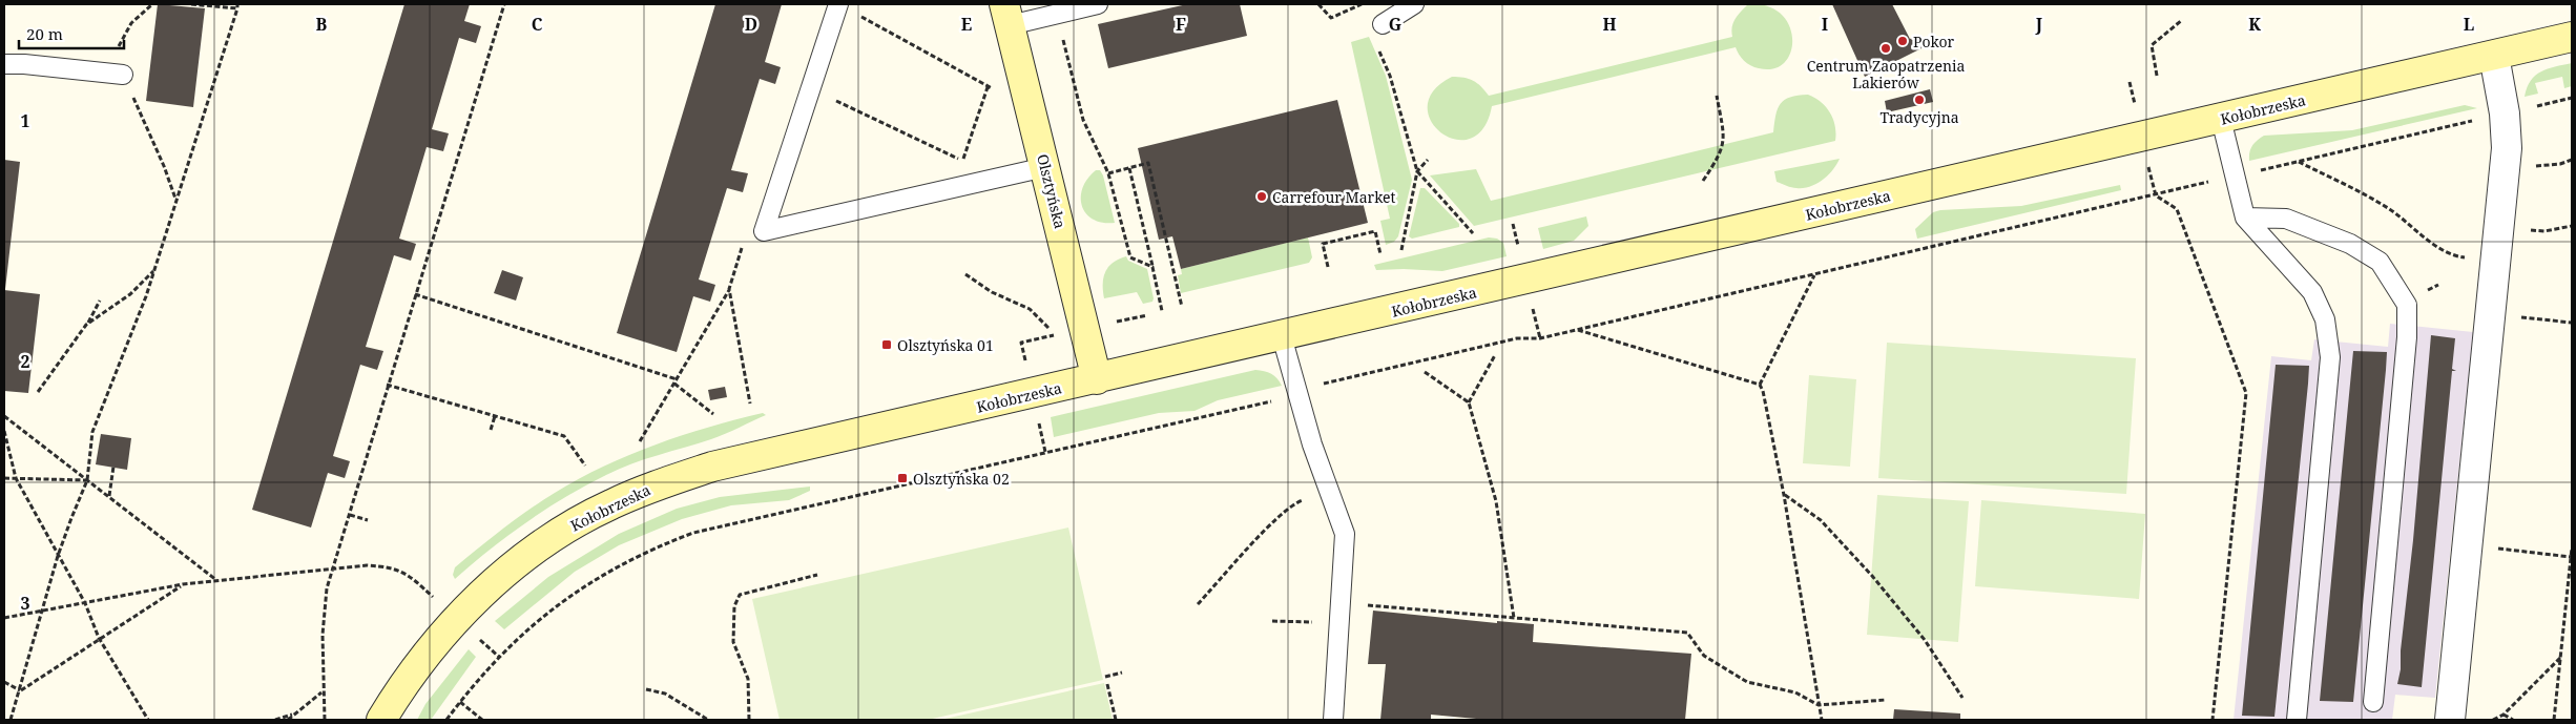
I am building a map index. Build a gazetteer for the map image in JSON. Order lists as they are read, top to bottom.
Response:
{
  "streets": {
    "street": ["Kołobrzeska", "Olsztyńska"]
  },
  "crossings": [
    ["Kołobrzeska", "Olsztyńska"]
  ],
  "places": {
    "other": [
      "Pokor",
      "Centrum Zaopatrzenia Lakierów",
      "Tradycyjna",
      "Carrefour Market"
    ],
    "transit": ["Olsztyńska 01", "Olsztyńska 02"]
  },
  "scale_bar": "20 m",
  "grid": {
    "columns": [
      "B",
      "C",
      "D",
      "E",
      "F",
      "G",
      "H",
      "I",
      "J",
      "K",
      "L"
    ],
    "rows": ["1", "2", "3"]
  }
}
